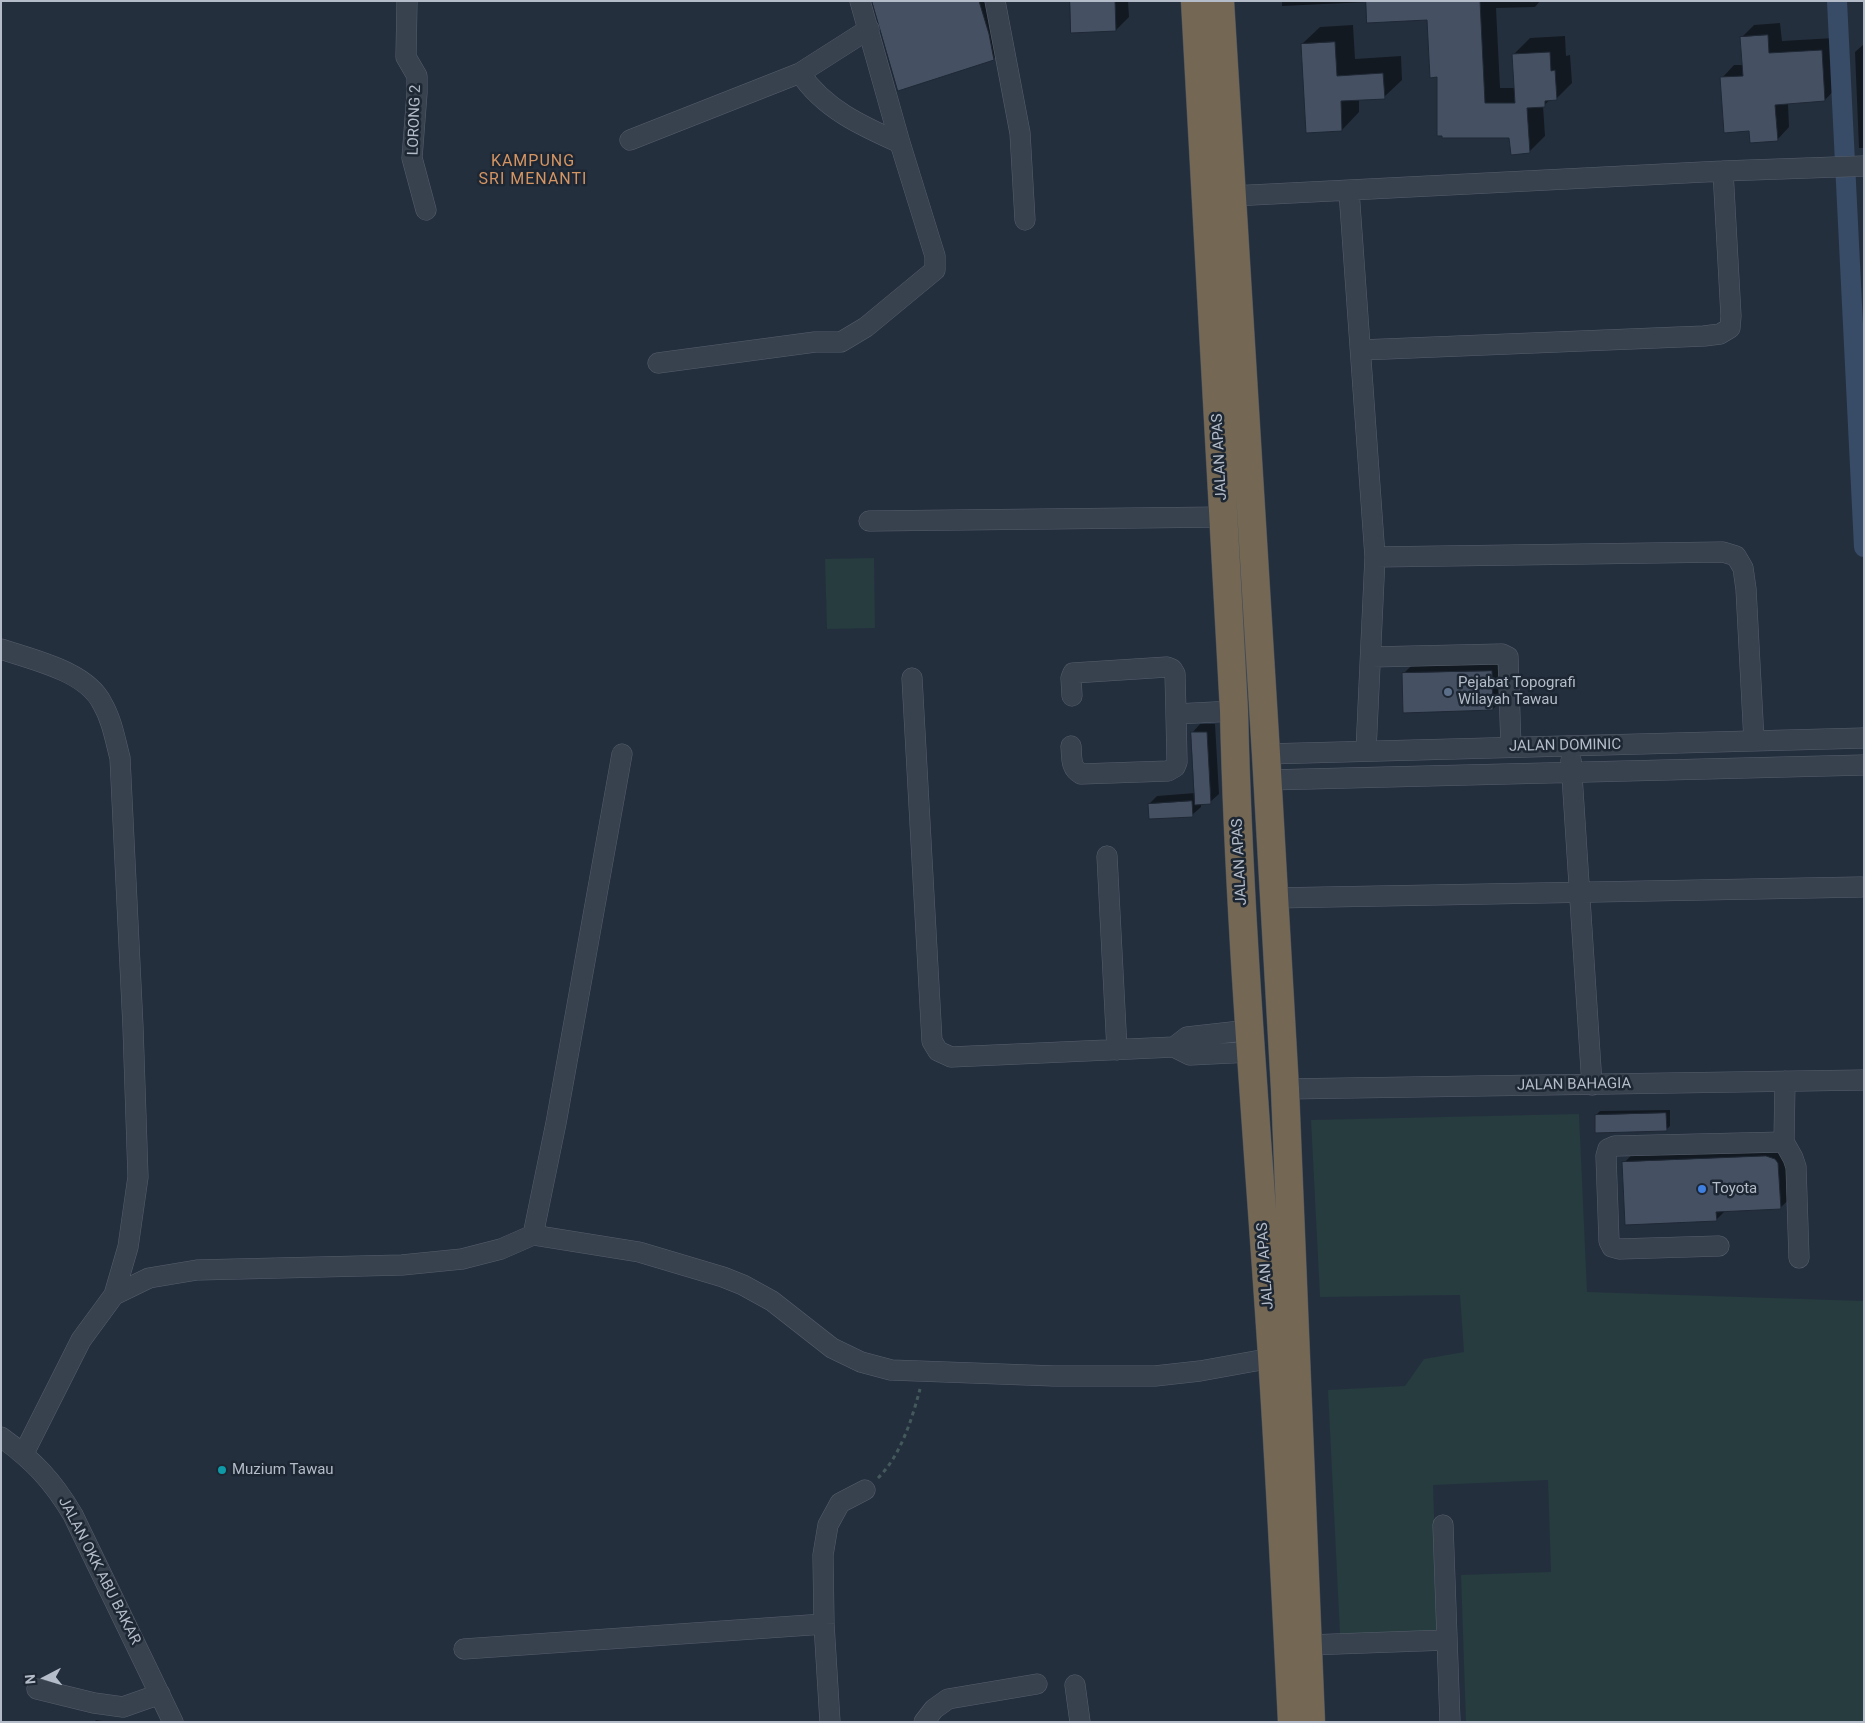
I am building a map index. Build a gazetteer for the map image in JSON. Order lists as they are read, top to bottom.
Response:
{
  "streets": {
    "highway": ["JALAN APAS"],
    "street": [
      "LORONG 2",
      "JALAN DOMINIC",
      "JALAN BAHAGIA",
      "JALAN OKK ABU BAKAR"
    ]
  },
  "crossings": [
    ["JALAN APAS", "JALAN DOMINIC"],
    ["JALAN APAS", "JALAN BAHAGIA"]
  ],
  "districts": ["KAMPUNG SRI MENANTI"],
  "places": ["Pejabat Topografi Wilayah Tawau", "Toyota", "Muzium Tawau"],
  "north": "left"
}
